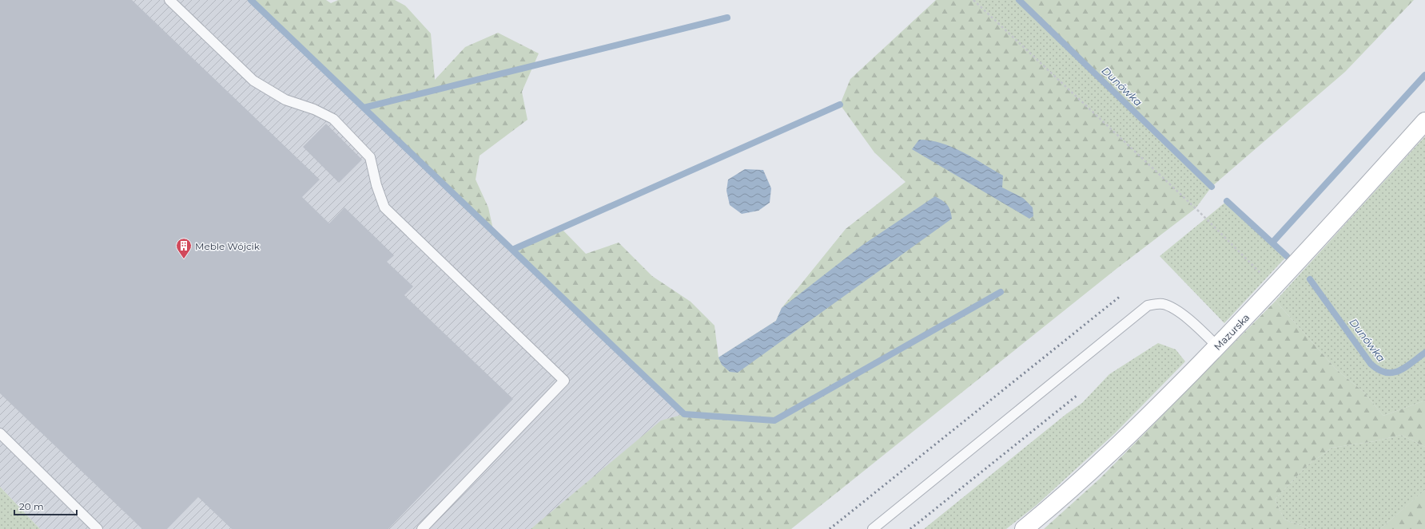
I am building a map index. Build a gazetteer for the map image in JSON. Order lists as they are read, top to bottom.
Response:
{
  "streets": {
    "main road": ["Mazurska"]
  },
  "water": ["Dunówka"],
  "places": {
    "building": ["Meble Wójcik"]
  },
  "scale_bar": "20 m"
}
